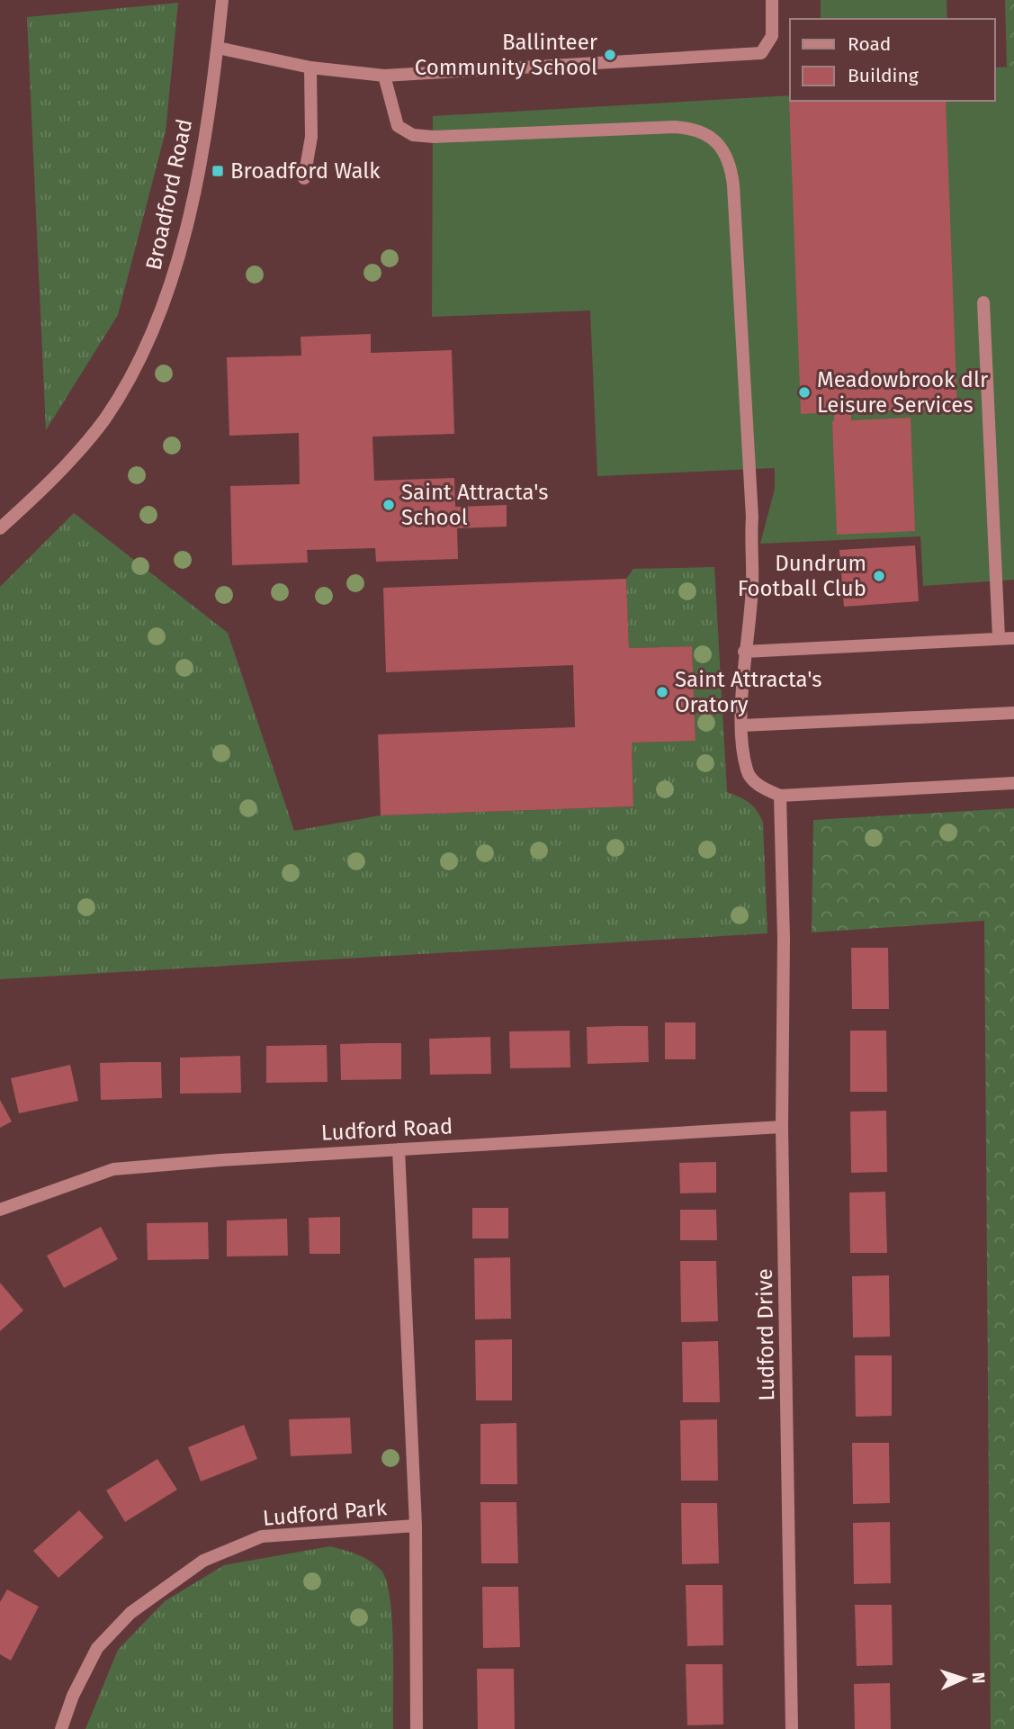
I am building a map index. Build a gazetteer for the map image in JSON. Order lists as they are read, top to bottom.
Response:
{
  "streets": {
    "street": [
      "Broadford Road",
      "Ludford Road",
      "Ludford Drive",
      "Ludford Park"
    ]
  },
  "crossings": [
    ["Ludford Road", "Ludford Drive"],
    ["Ludford Road", "Ludford Park"]
  ],
  "places": {
    "other": [
      "Ballinteer Community School",
      "Meadowbrook dlr Leisure Services",
      "Saint Attracta's School",
      "Dundrum Football Club",
      "Saint Attracta's Oratory"
    ],
    "transit": ["Broadford Walk"]
  },
  "legend": ["Road", "Building"],
  "north": "right"
}
